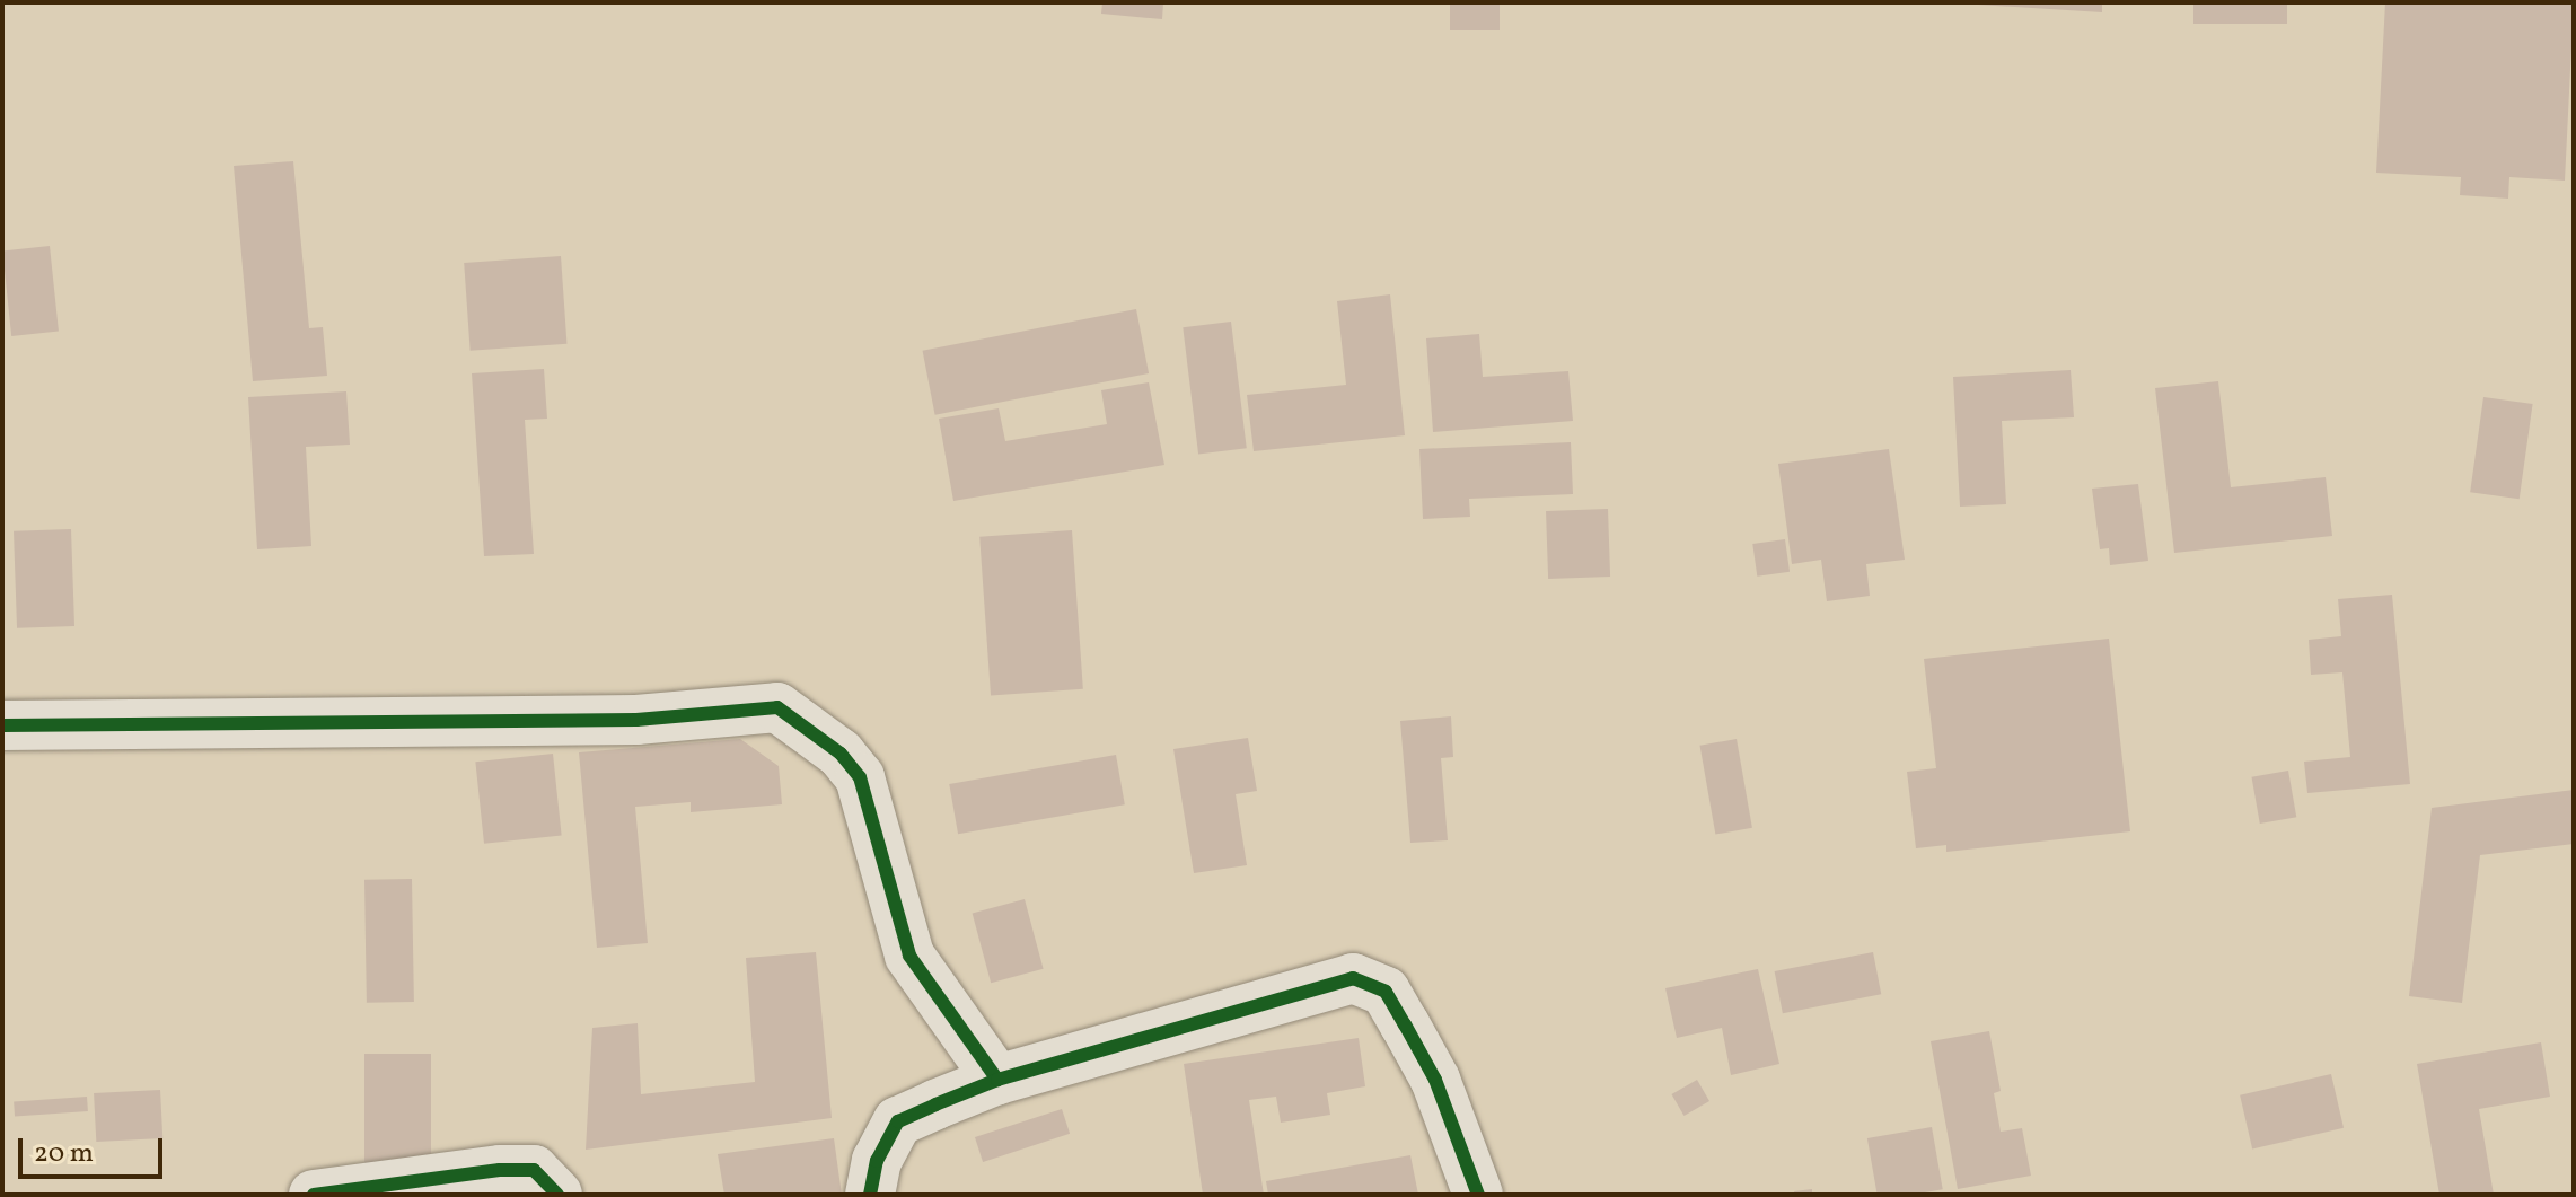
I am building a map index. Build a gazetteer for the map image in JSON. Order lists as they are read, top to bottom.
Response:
{
  "scale_bar": "20 m"
}
